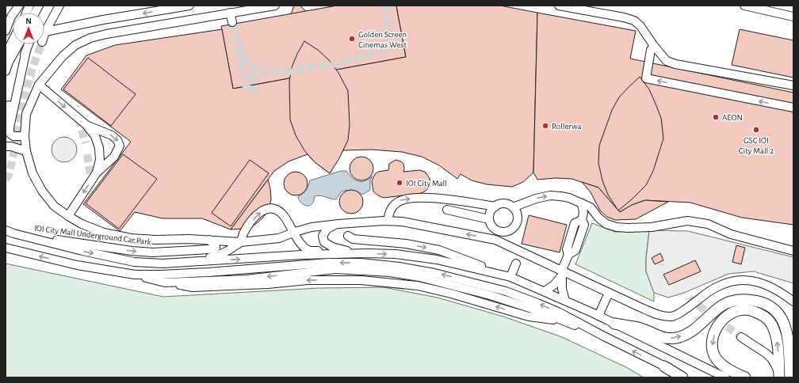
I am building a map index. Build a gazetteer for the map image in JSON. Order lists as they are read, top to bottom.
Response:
{
  "streets": {
    "street": ["IOI City Mall Underground Car Park"]
  },
  "places": [
    "Golden Screen Cinemas West",
    "AEON",
    "Rollerwa",
    "GSC IOI City Mall 2",
    "IOI City Mall"
  ],
  "north": "top"
}
